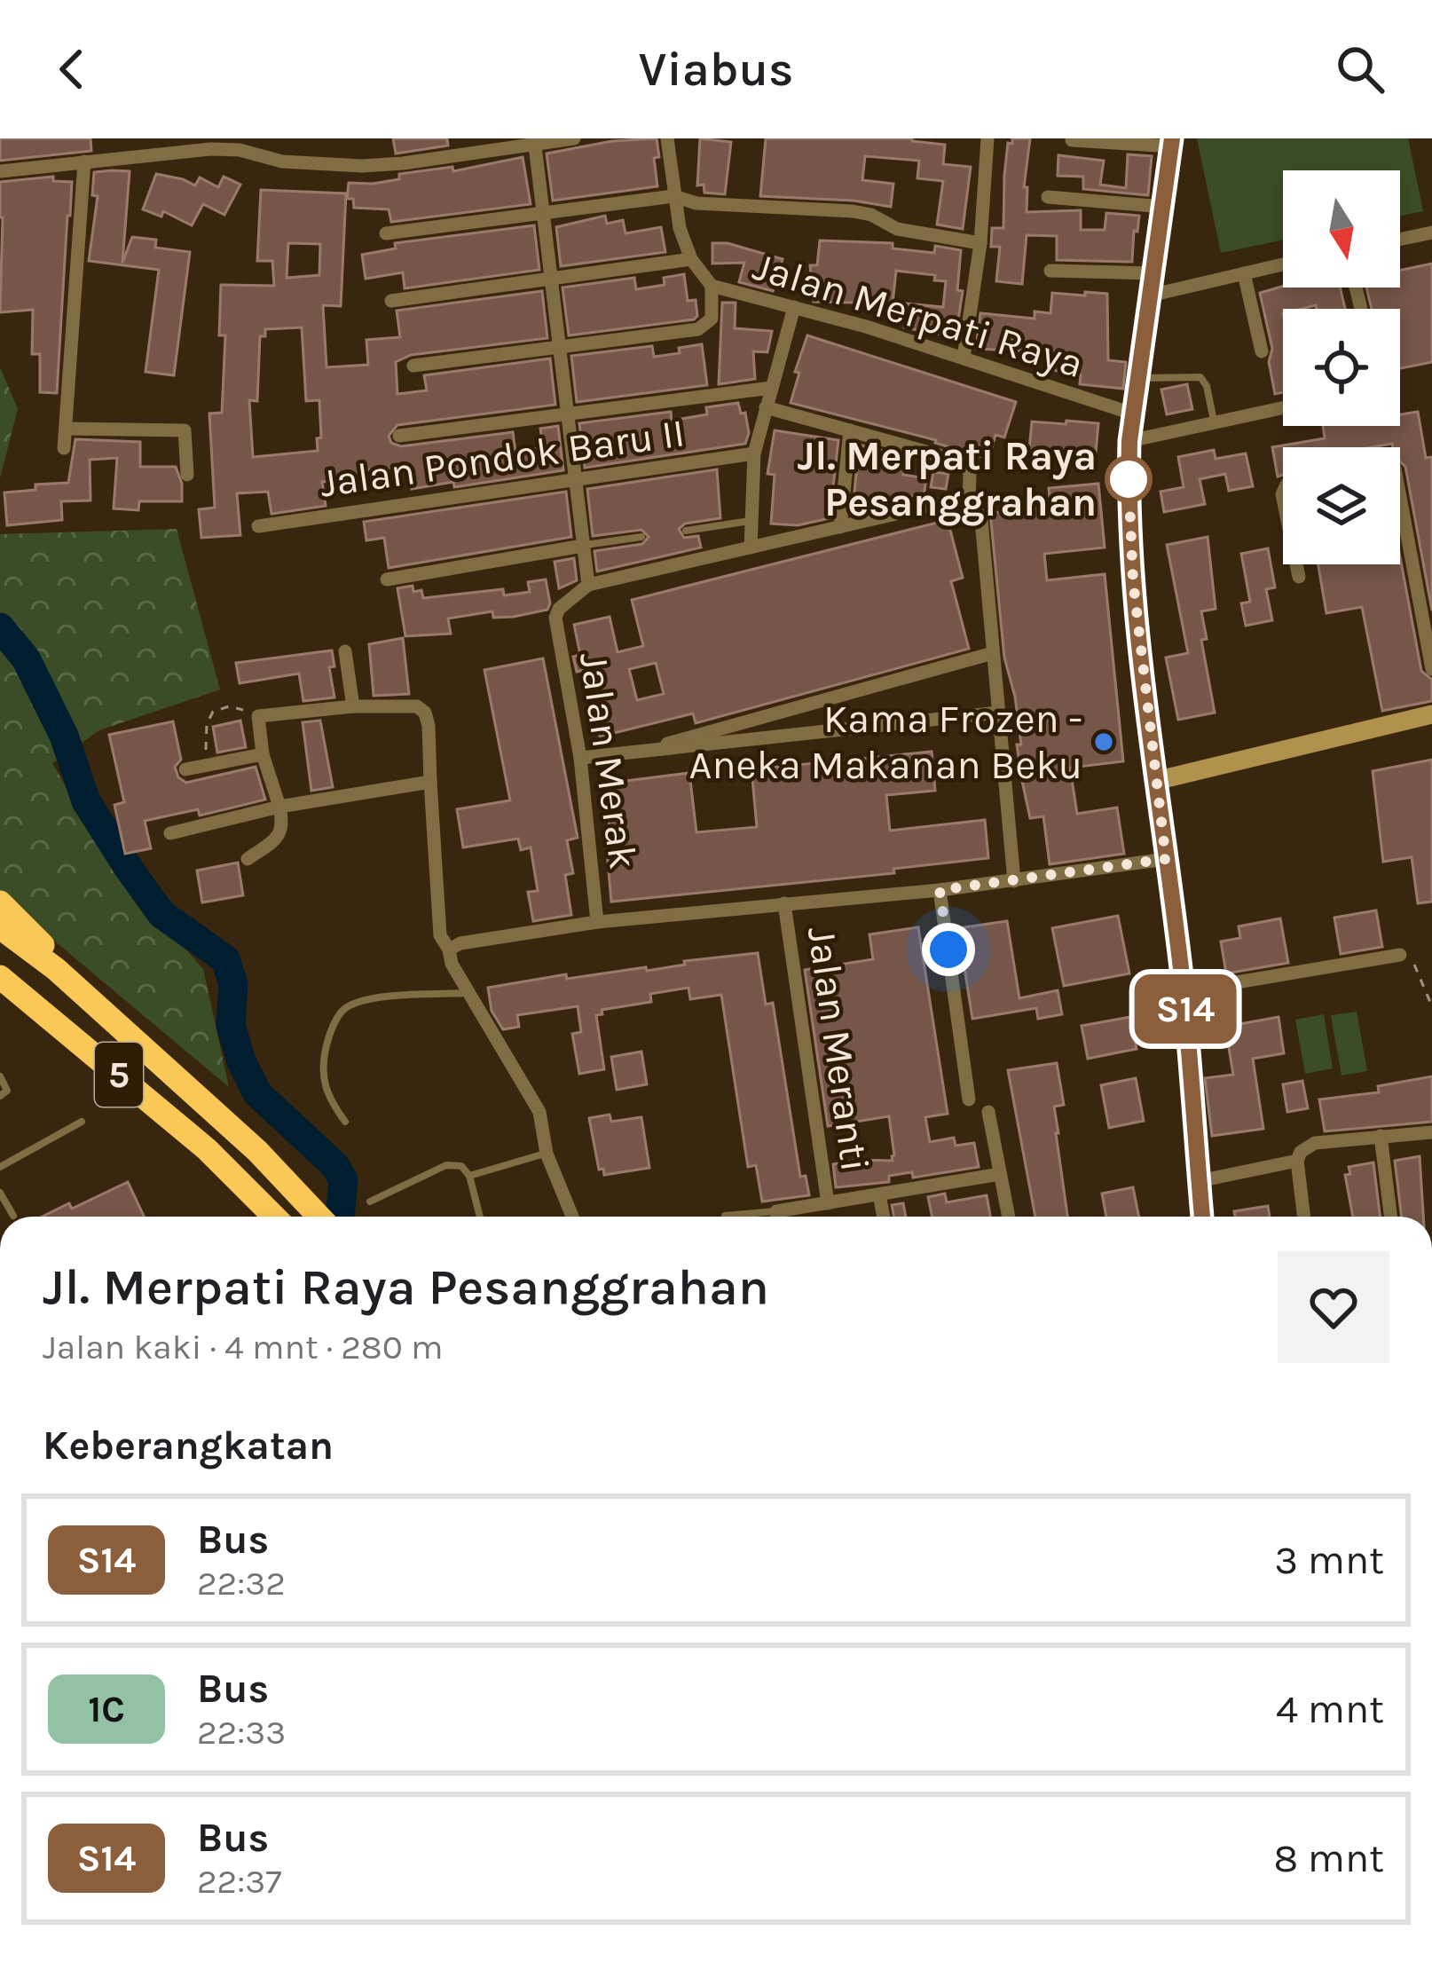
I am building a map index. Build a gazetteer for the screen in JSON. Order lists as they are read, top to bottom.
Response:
{
  "streets": {
    "highway": ["5"],
    "street": [
      "Jalan Merpati Raya",
      "Jalan Pondok Baru II",
      "Jalan Merak",
      "Jalan Meranti"
    ]
  },
  "places": ["Jl. Merpati Raya Pesanggrahan", "Kama Frozen - Aneka Makanan Beku"],
  "lines": ["bus line S14"],
  "north": "bottom",
  "page": {
    "header": "Viabus",
    "on_map": "S14",
    "heading": [
      ["Jl. Merpati Raya Pesanggrahan", "Jalan kaki · 4 mnt · 280 m"],
      "Keberangkatan"
    ],
    "list": [
      {
        "mark": "S14",
        "name": "Bus",
        "note": "22:32",
        "value": "3 mnt"
      },
      {
        "mark": "1C",
        "name": "Bus",
        "note": "22:33",
        "value": "4 mnt"
      },
      {
        "mark": "S14",
        "name": "Bus",
        "note": "22:37",
        "value": "8 mnt"
      }
    ]
  }
}
